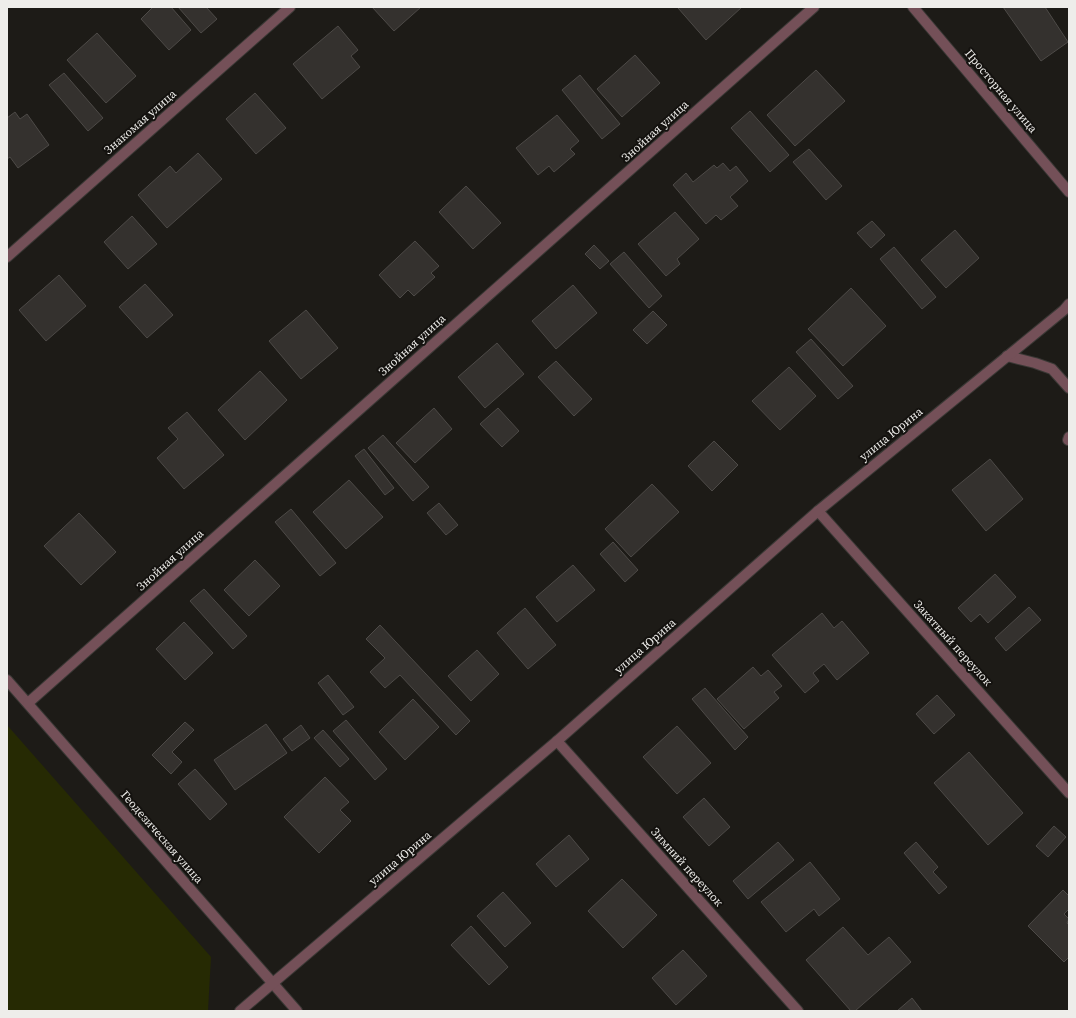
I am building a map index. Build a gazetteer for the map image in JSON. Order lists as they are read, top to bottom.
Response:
{
  "streets": {
    "street": [
      "Просторная улица",
      "Знакомая улица",
      "Знойная улица",
      "улица Юрина",
      "Закатный переулок",
      "Геодезическая улица",
      "Зимний переулок"
    ]
  },
  "crossings": [
    ["Знойная улица", "Геодезическая улица"],
    ["улица Юрина", "Закатный переулок"],
    ["улица Юрина", "Геодезическая улица"],
    ["улица Юрина", "Зимний переулок"]
  ]
}
